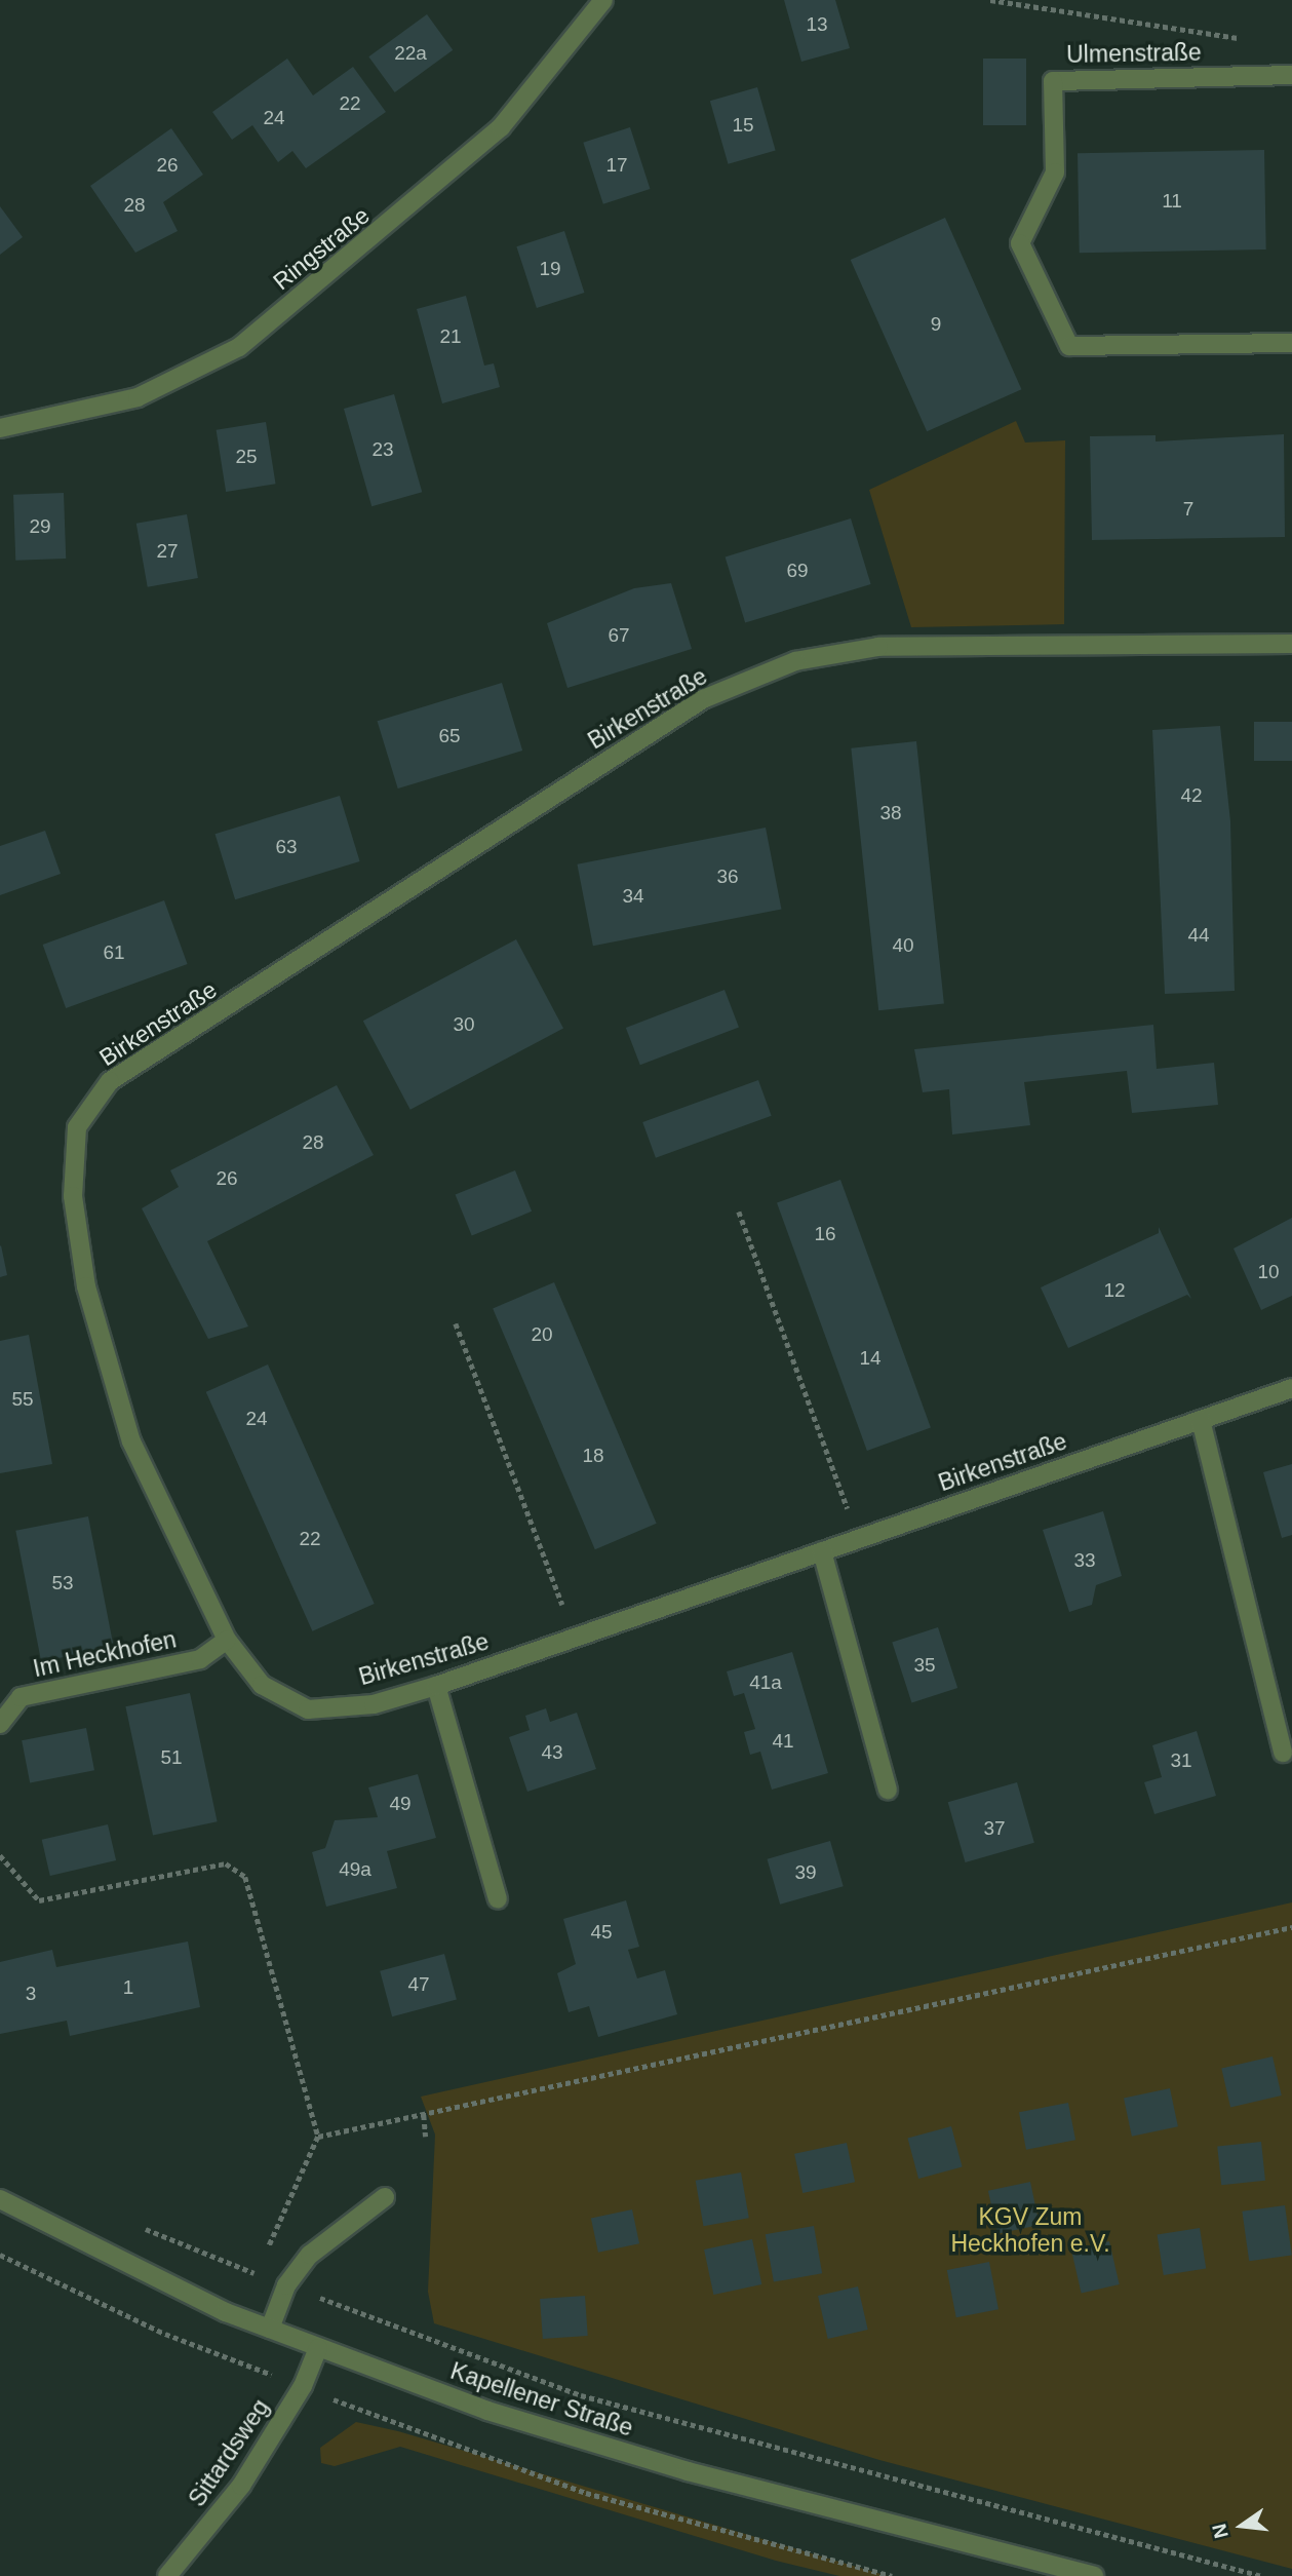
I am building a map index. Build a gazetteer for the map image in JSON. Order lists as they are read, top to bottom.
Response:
{
  "streets": {
    "street": [
      "Ulmenstraße",
      "Ringstraße",
      "Birkenstraße",
      "Im Heckhofen",
      "Kapellener Straße",
      "Sittardsweg"
    ]
  },
  "crossings": [
    ["Birkenstraße", "Im Heckhofen"],
    ["Kapellener Straße", "Sittardsweg"]
  ],
  "parks": ["KGV Zum Heckhofen e.V."],
  "house_numbers": [
    "13",
    "22a",
    "22",
    "24",
    "15",
    "26",
    "17",
    "11",
    "28",
    "19",
    "9",
    "21",
    "23",
    "25",
    "7",
    "29",
    "27",
    "69",
    "67",
    "65",
    "42",
    "38",
    "63",
    "36",
    "34",
    "44",
    "40",
    "61",
    "30",
    "28",
    "26",
    "16",
    "10",
    "12",
    "20",
    "14",
    "55",
    "24",
    "18",
    "22",
    "33",
    "53",
    "35",
    "41a",
    "41",
    "43",
    "51",
    "31",
    "49",
    "37",
    "49a",
    "39",
    "45",
    "47",
    "1",
    "3"
  ],
  "north": "left"
}
